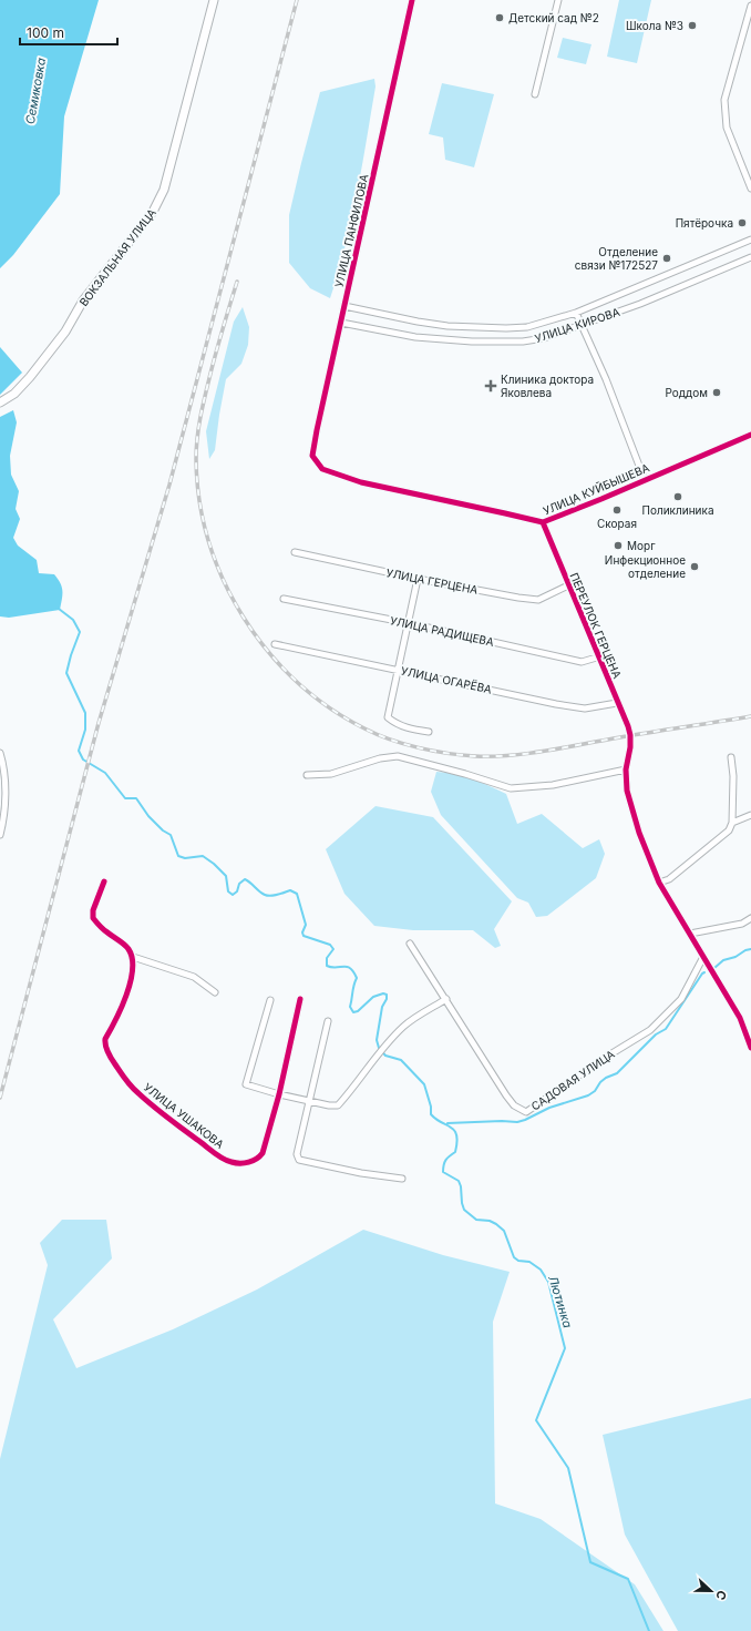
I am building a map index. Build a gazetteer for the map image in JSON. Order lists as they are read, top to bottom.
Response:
{
  "streets": {
    "main road": ["ВОКЗАЛЬНАЯ УЛИЦА"],
    "street": [
      "УЛИЦА ПАНФИЛОВА",
      "УЛИЦА КИРОВА",
      "УЛИЦА КУЙБЫШЕВА",
      "УЛИЦА ГЕРЦЕНА",
      "ПЕРЕУЛОК ГЕРЦЕНА",
      "УЛИЦА РАДИЩЕВА",
      "УЛИЦА ОГАРЁВА",
      "САДОВАЯ УЛИЦА",
      "УЛИЦА УШАКОВА"
    ]
  },
  "crossings": [
    ["УЛИЦА ПАНФИЛОВА", "УЛИЦА КИРОВА"],
    ["УЛИЦА ПАНФИЛОВА", "УЛИЦА КУЙБЫШЕВА"],
    ["УЛИЦА КУЙБЫШЕВА", "ПЕРЕУЛОК ГЕРЦЕНА"],
    ["УЛИЦА ГЕРЦЕНА", "ПЕРЕУЛОК ГЕРЦЕНА"],
    ["ПЕРЕУЛОК ГЕРЦЕНА", "УЛИЦА РАДИЩЕВА"],
    ["ПЕРЕУЛОК ГЕРЦЕНА", "УЛИЦА ОГАРЁВА"]
  ],
  "water": ["Семиковка", "Лютинка"],
  "places": {
    "other": [
      "Детский сад №2",
      "Школа №3",
      "Пятёрочка",
      "Отделение связи №172527",
      "Роддом",
      "Поликлиника",
      "Скорая",
      "Морг",
      "Инфекционное отделение"
    ],
    "health": ["Клиника доктора Яковлева"]
  },
  "scale_bar": "100 m",
  "north": "right"
}
